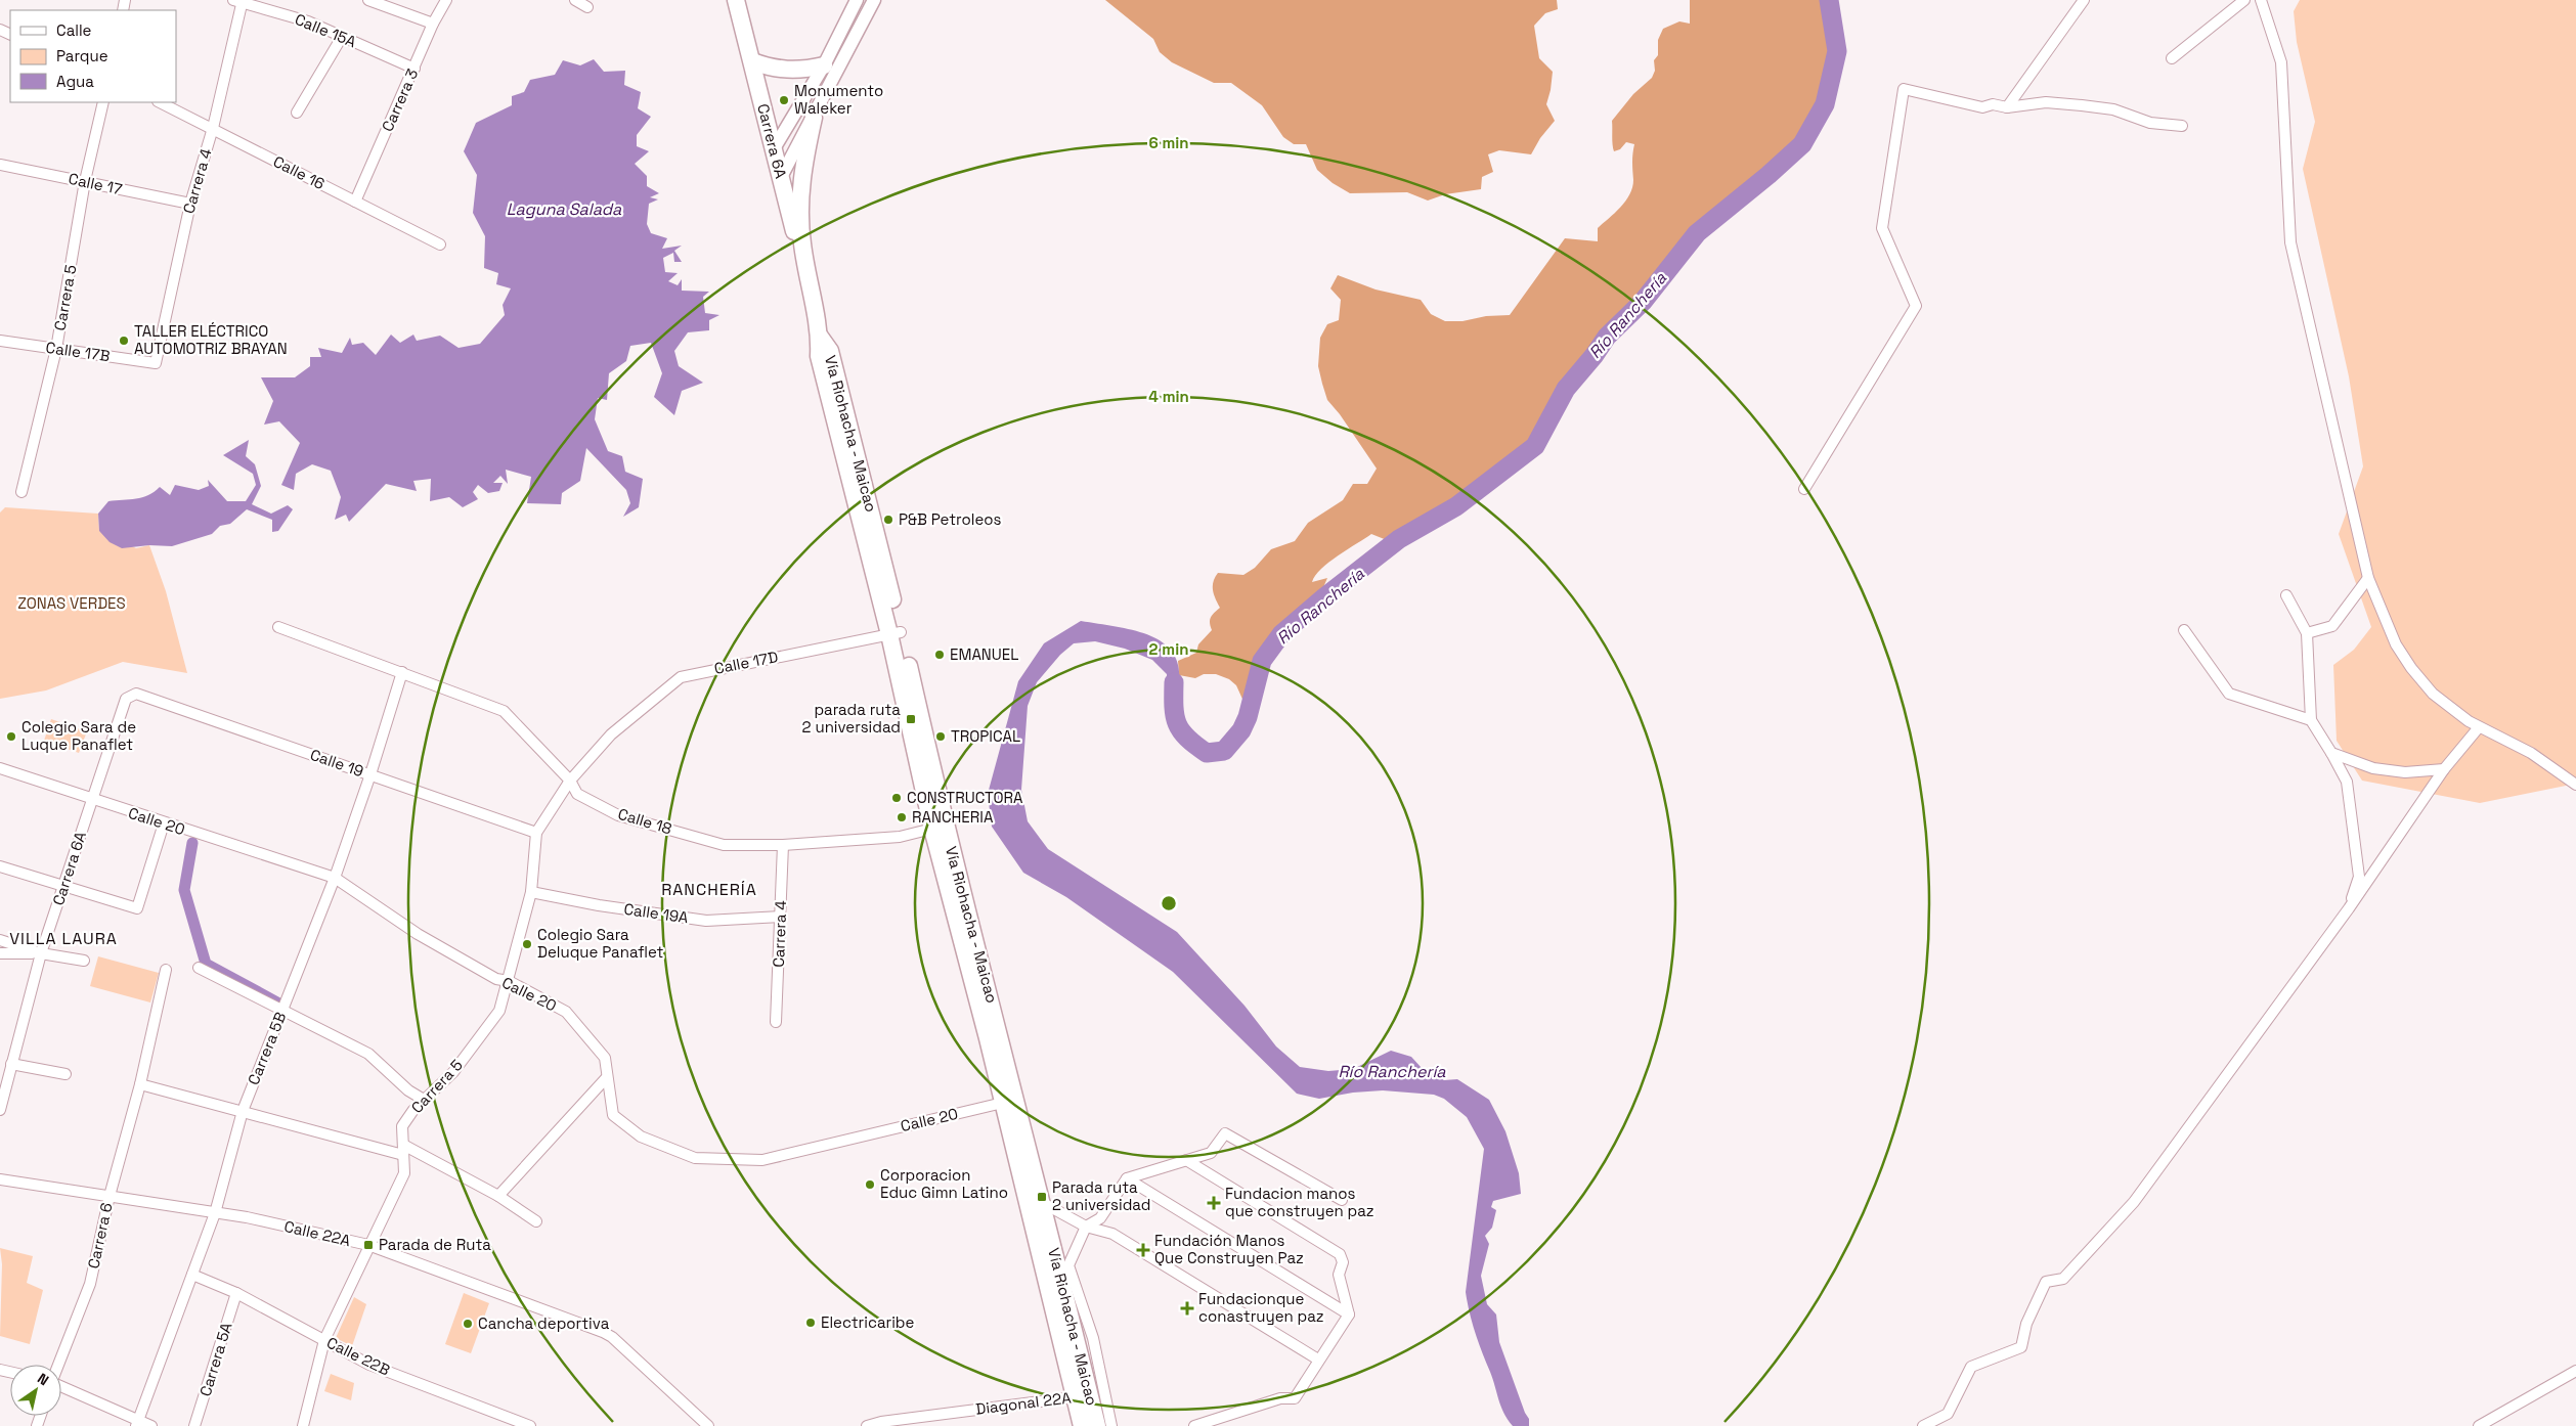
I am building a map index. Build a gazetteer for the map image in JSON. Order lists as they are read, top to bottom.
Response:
{
  "streets": {
    "highway": ["Carrera 6A", "Vía Riohacha - Maicao"],
    "street": [
      "Calle 15A",
      "Carrera 3",
      "Calle 16",
      "Carrera 4",
      "Calle 17",
      "Carrera 5",
      "Calle 17B",
      "Calle 17D",
      "Calle 19",
      "Calle 20",
      "Calle 18",
      "Calle 19A",
      "Carrera 5B",
      "Calle 22A",
      "Carrera 6",
      "Calle 22B",
      "Carrera 5A",
      "Diagonal 22A"
    ]
  },
  "crossings": [
    ["Calle 15A", "Carrera 3"],
    ["Calle 15A", "Carrera 4"],
    ["Carrera 3", "Calle 16"],
    ["Carrera 6A", "Vía Riohacha - Maicao"],
    ["Carrera 6A", "Calle 19"],
    ["Carrera 6A", "Calle 20"],
    ["Calle 16", "Carrera 4"],
    ["Carrera 4", "Calle 17"],
    ["Carrera 4", "Calle 17B"],
    ["Carrera 4", "Calle 18"],
    ["Carrera 4", "Calle 19A"],
    ["Calle 17", "Carrera 5"],
    ["Carrera 5", "Calle 17B"],
    ["Carrera 5", "Calle 17D"],
    ["Carrera 5", "Calle 19"],
    ["Carrera 5", "Calle 20"],
    ["Carrera 5", "Calle 18"],
    ["Carrera 5", "Calle 19A"],
    ["Carrera 5", "Calle 22A"],
    ["Carrera 5", "Calle 22B"],
    ["Vía Riohacha - Maicao", "Calle 17D"],
    ["Vía Riohacha - Maicao", "Calle 20"],
    ["Vía Riohacha - Maicao", "Calle 18"],
    ["Vía Riohacha - Maicao", "Diagonal 22A"],
    ["Calle 19", "Carrera 5B"],
    ["Calle 20", "Carrera 5B"],
    ["Calle 18", "Carrera 5B"],
    ["Carrera 5B", "Calle 22A"],
    ["Carrera 5B", "Calle 22B"],
    ["Calle 22A", "Carrera 6"],
    ["Calle 22B", "Carrera 5A"]
  ],
  "districts": ["RANCHERÍA", "VILLA LAURA"],
  "water": ["Laguna Salada", "Río Ranchería"],
  "parks": ["ZONAS VERDES"],
  "places": {
    "other": [
      "Monumento Waleker",
      "TALLER ELÉCTRICO AUTOMOTRIZ BRAYAN",
      "P&B Petroleos",
      "EMANUEL",
      "Colegio Sara de Luque Panaflet",
      "TROPICAL",
      "CONSTRUCTORA",
      "RANCHERIA",
      "Colegio Sara Deluque Panaflet",
      "Corporacion Educ Gimn Latino",
      "Electricaribe",
      "Cancha deportiva"
    ],
    "transit": ["parada ruta 2 universidad", "Parada ruta 2 universidad", "Parada de Ruta"],
    "health": ["Fundacion manos que construyen paz", "Fundación Manos Que Construyen Paz", "Fundacionque conastruyen paz"]
  },
  "legend": ["Calle", "Parque", "Agua"],
  "north": "top right",
  "rings": ["6 min", "4 min", "2 min"]
}
